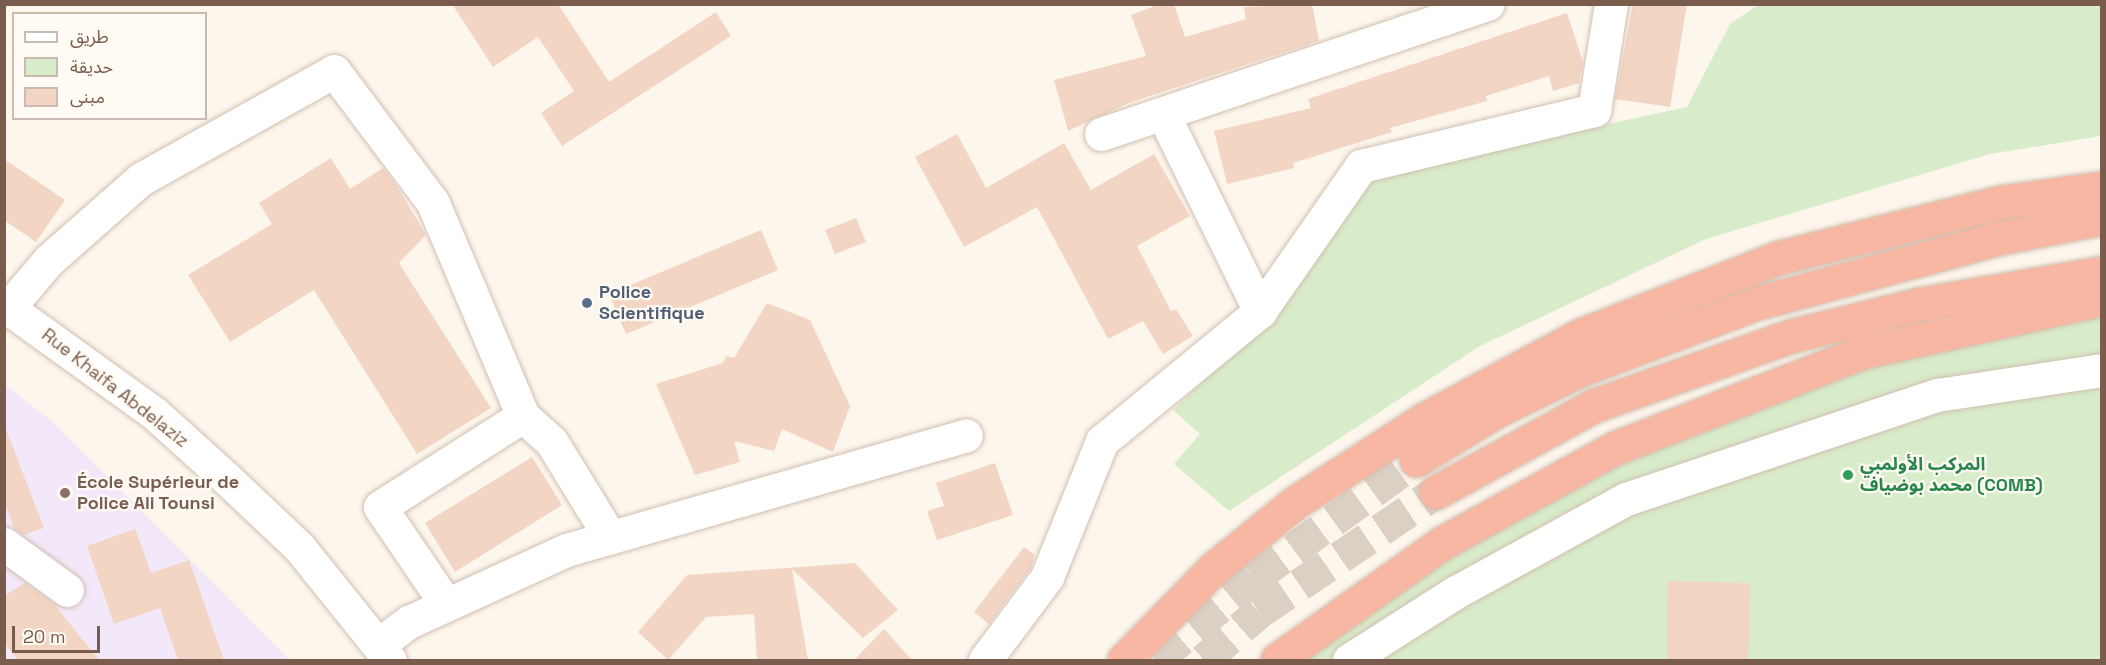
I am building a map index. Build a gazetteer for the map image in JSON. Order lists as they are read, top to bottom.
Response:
{
  "streets": {
    "street": ["Rue Khaifa Abdelaziz"]
  },
  "places": ["Police Scientifique", "المركب الأولمبي محمد بوضياف (COMB)", "École Supérieur de Police Ali Tounsi"],
  "legend": ["طريق", "حديقة", "مبنى"],
  "scale_bar": "20 m"
}
